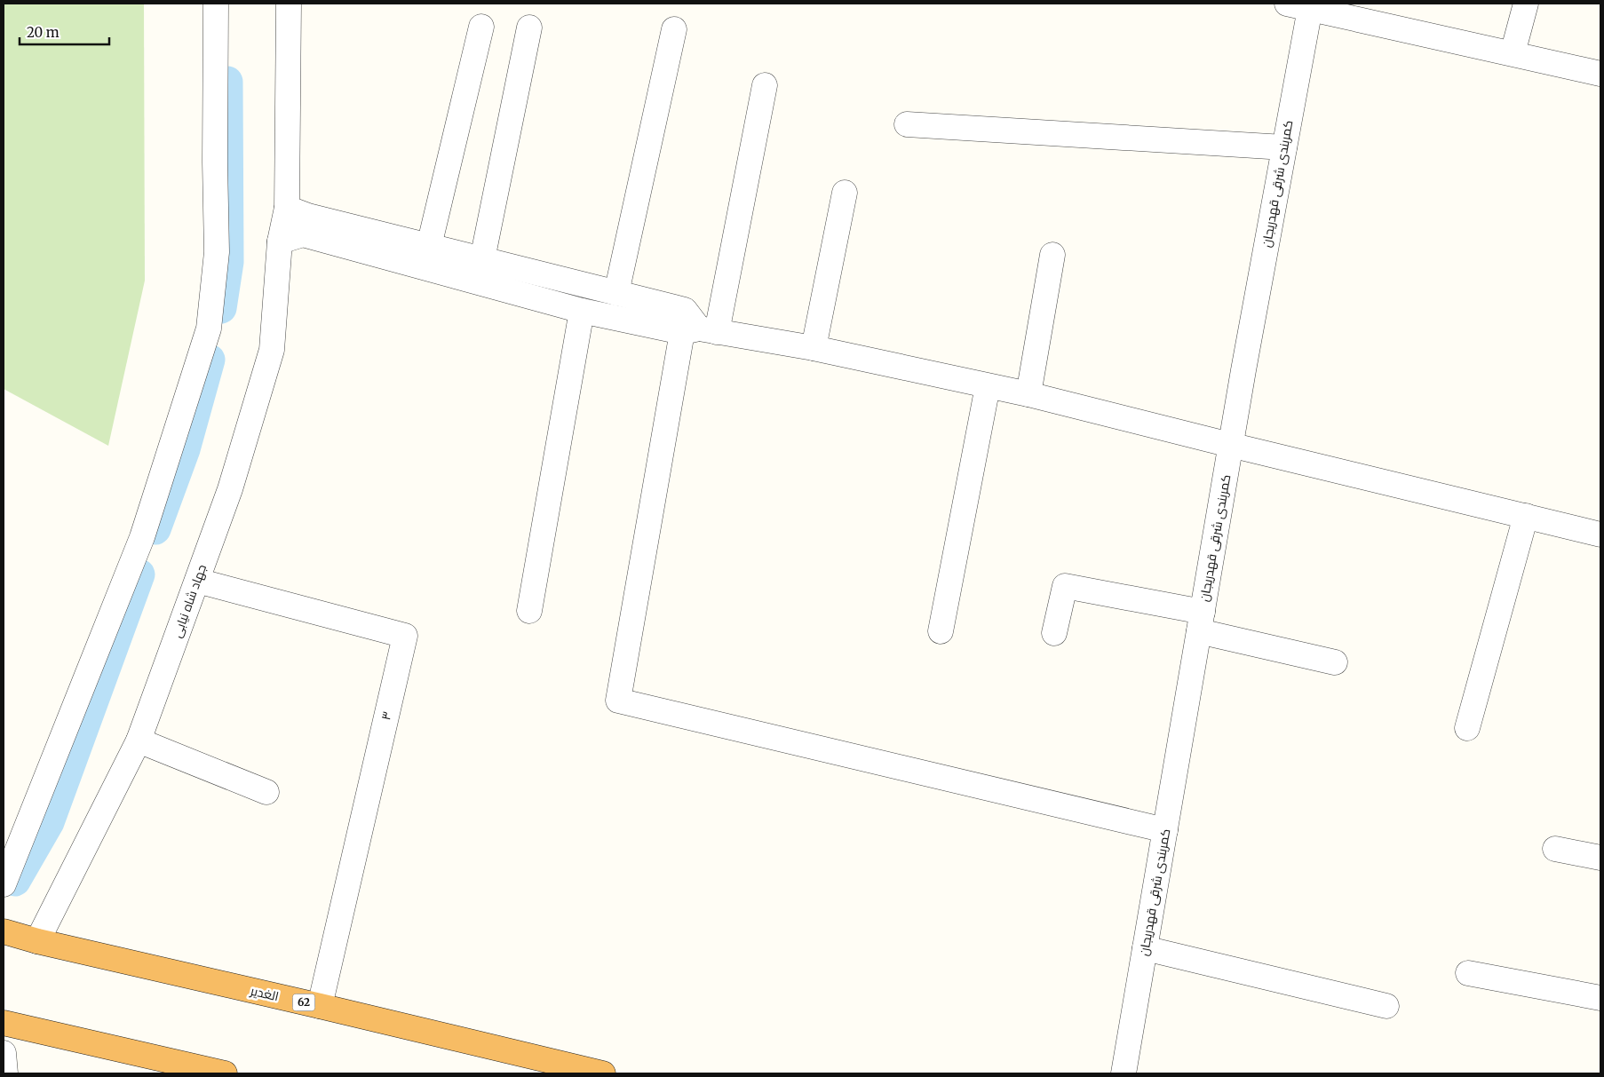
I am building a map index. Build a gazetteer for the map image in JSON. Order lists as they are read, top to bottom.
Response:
{
  "streets": {
    "highway": ["الغدیر", "62"],
    "street": ["کمربندی شرقی قهدریجان", "جهاد شاه نیابی", "۳"]
  },
  "crossings": [
    ["جهاد شاه نیابی", "۳"],
    ["جهاد شاه نیابی", "الغدیر"],
    ["۳", "الغدیر"]
  ],
  "scale_bar": "20 m"
}
